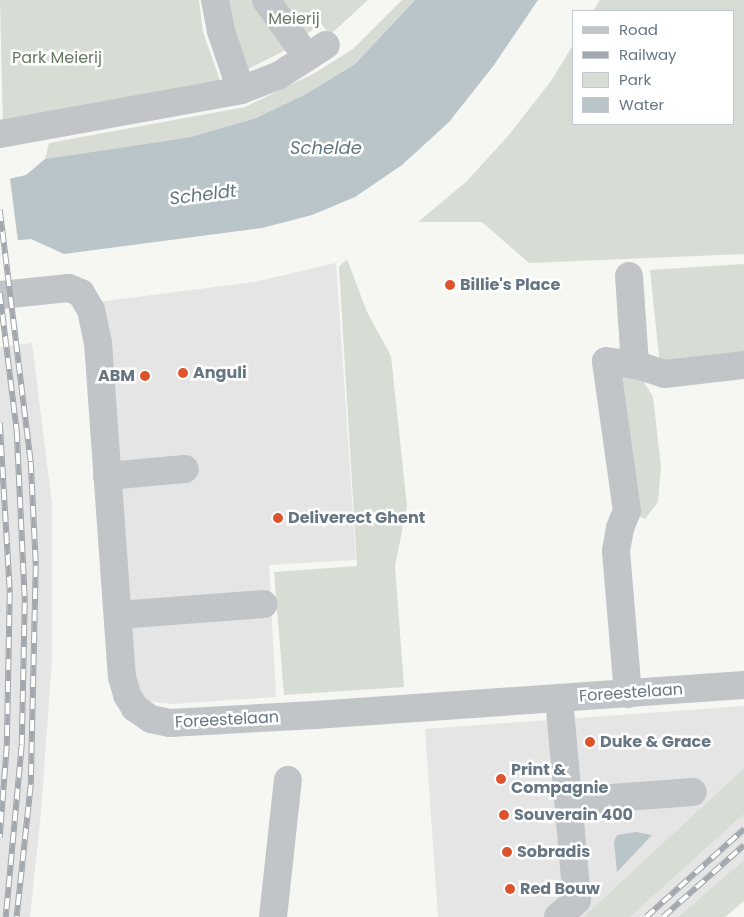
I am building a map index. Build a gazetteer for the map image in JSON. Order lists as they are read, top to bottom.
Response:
{
  "streets": {
    "street": ["Foreestelaan"]
  },
  "water": ["Schelde", "Scheldt"],
  "parks": ["Meierij", "Park Meierij"],
  "places": [
    "Billie's Place",
    "Anguli",
    "ABM",
    "Deliverect Ghent",
    "Duke & Grace",
    "Print & Compagnie",
    "Souverain 400",
    "Sobradis",
    "Red Bouw"
  ],
  "legend": [
    "Road",
    "Railway",
    "Park",
    "Water"
  ]
}
